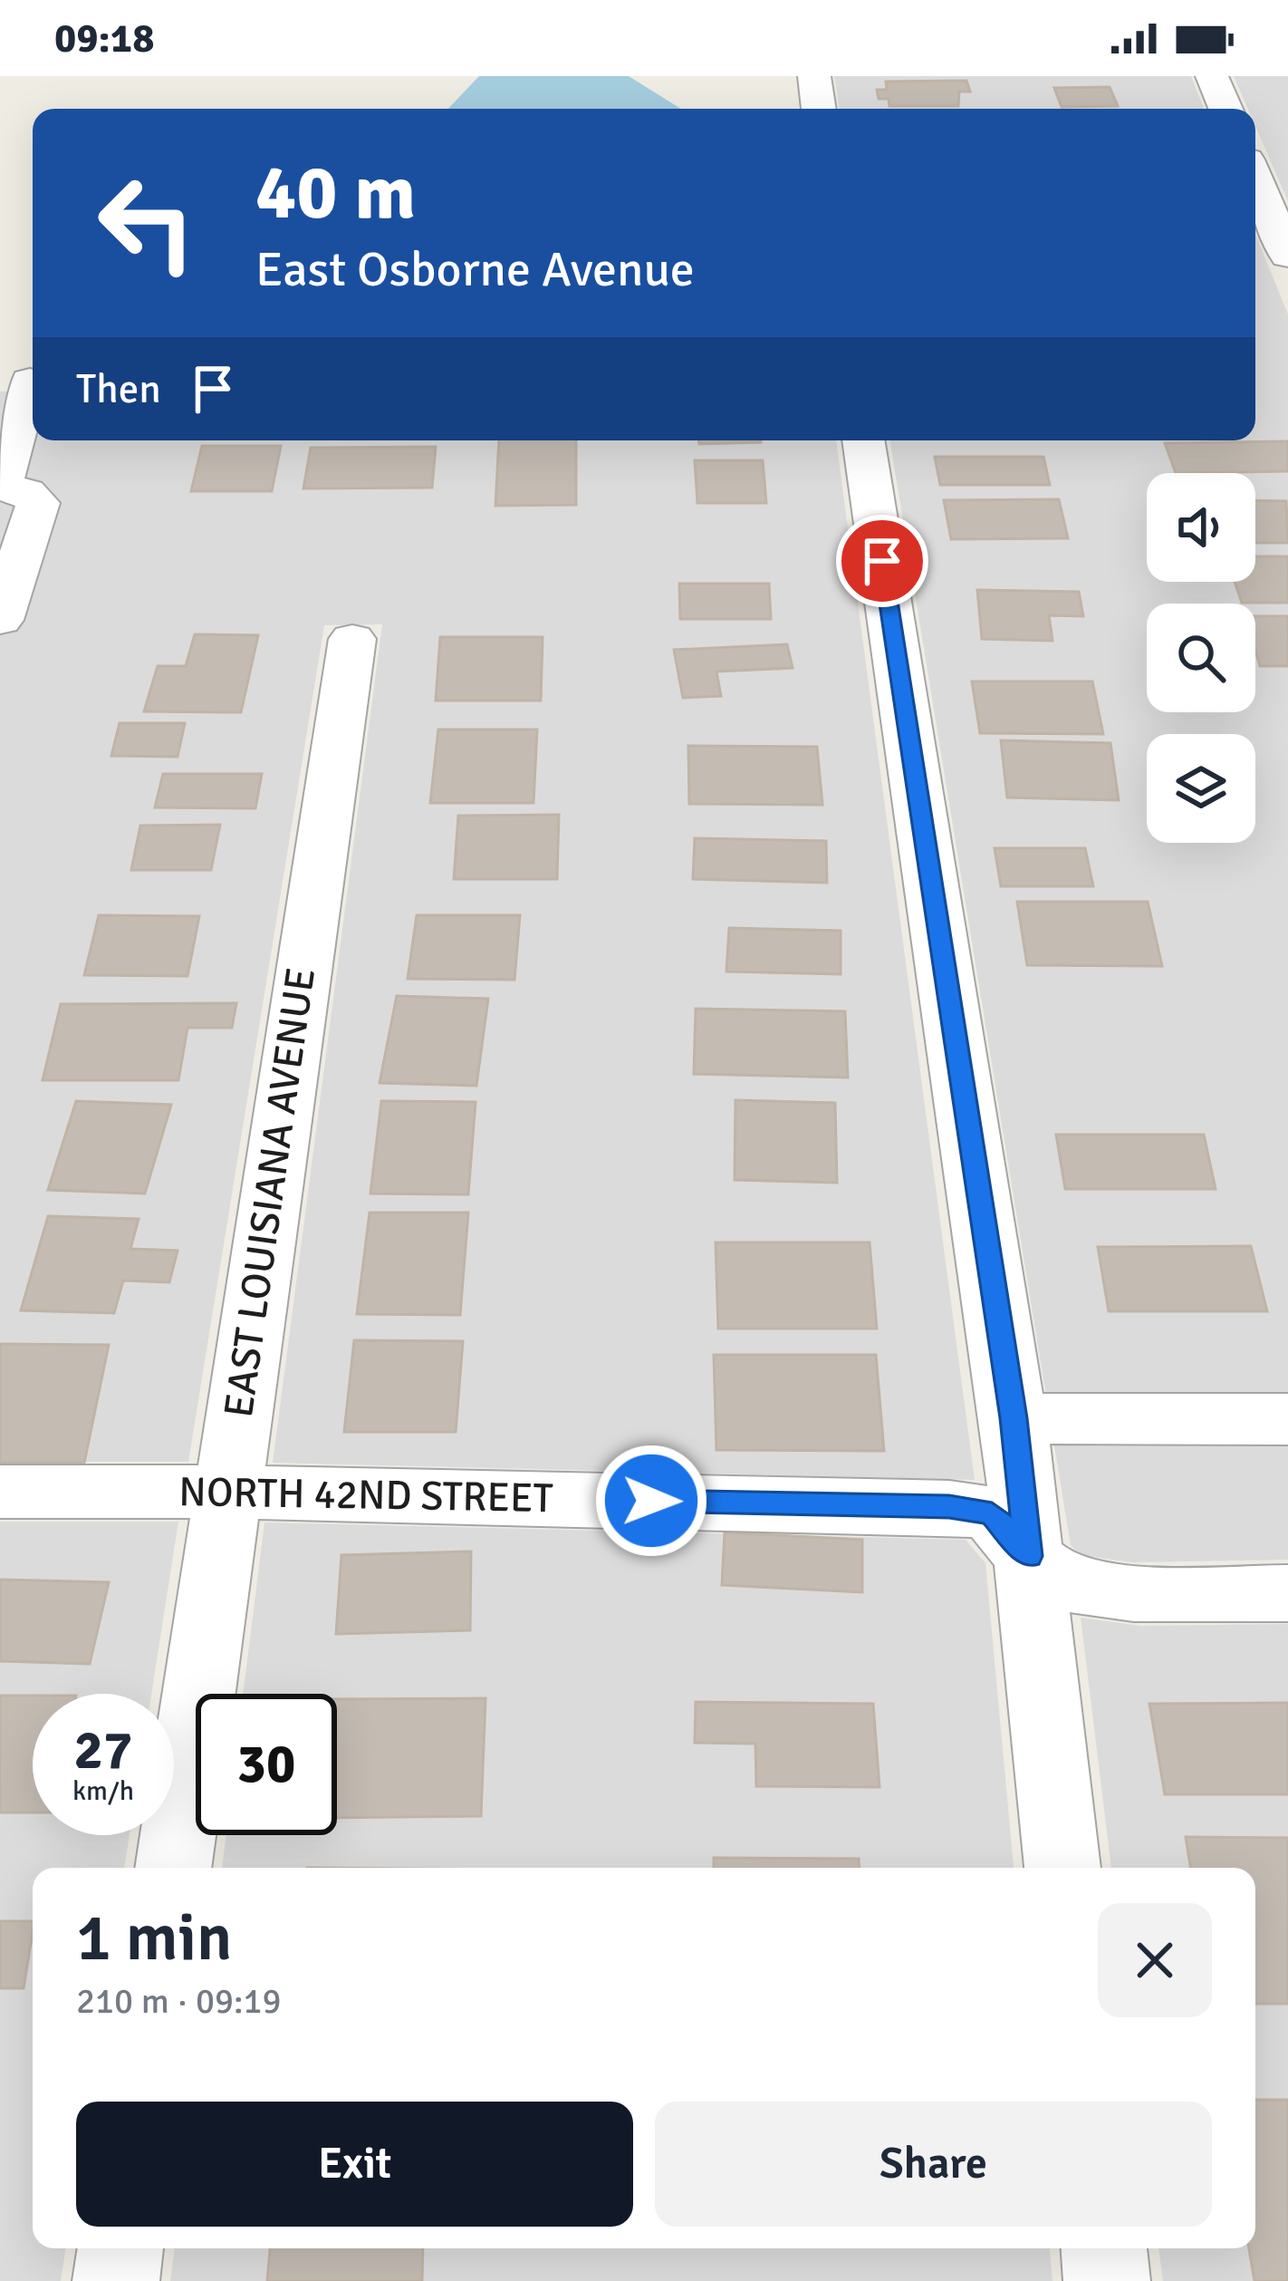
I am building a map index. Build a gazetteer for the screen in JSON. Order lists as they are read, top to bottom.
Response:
{
  "streets": {
    "street": ["EAST LOUISIANA AVENUE", "NORTH 42ND STREET"]
  },
  "crossings": [
    ["EAST LOUISIANA AVENUE", "NORTH 42ND STREET"]
  ],
  "page": {
    "status": "09:18",
    "turn": ["40 m", "East Osborne Avenue"],
    "then": "Then",
    "speed": "27 km/h",
    "limit": "30",
    "heading": ["1 min", "210 m · 09:19"],
    "buttons": ["Exit", "Share"]
  }
}
